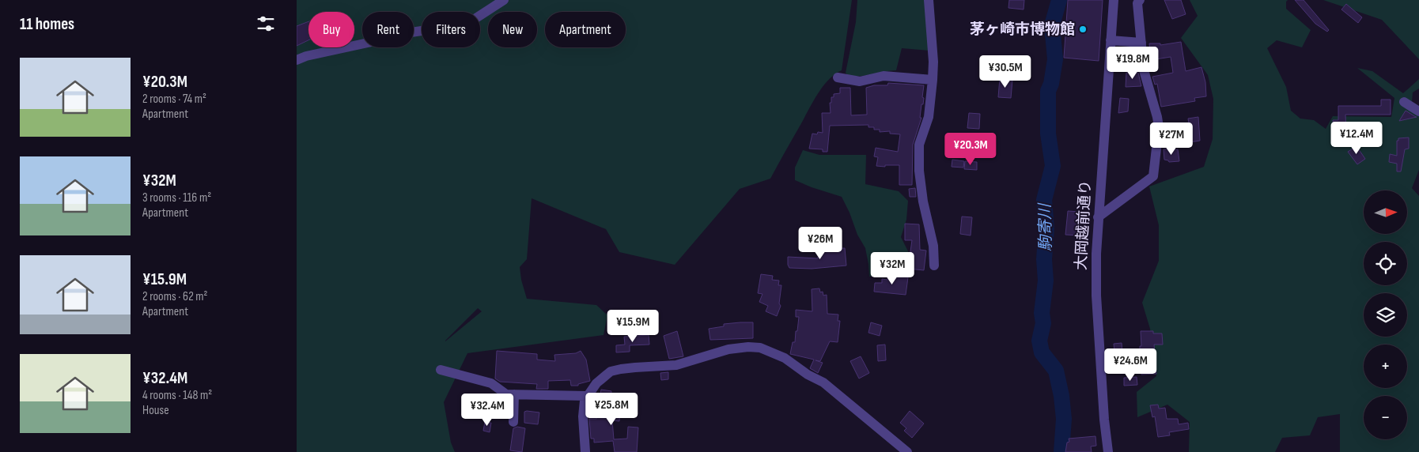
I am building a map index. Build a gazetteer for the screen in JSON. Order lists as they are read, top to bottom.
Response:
{
  "streets": {
    "street": ["大岡越前通り"]
  },
  "water": ["駒寄川"],
  "places": ["茅ヶ崎市博物館"],
  "north": "right",
  "page": {
    "heading": "11 homes",
    "chip": [
      "Buy",
      "Rent",
      "Filters",
      "New",
      "Apartment"
    ],
    "price": [
      "¥19.8M",
      "¥30.5M",
      "¥12.4M",
      "¥27M",
      "¥20.3M",
      "¥26M",
      "¥32M",
      "¥15.9M",
      "¥24.6M",
      "¥25.8M",
      "¥32.4M"
    ],
    "list": [
      {
        "name": "¥20.3M",
        "note": "2 rooms · 74 m² · Apartment"
      },
      {
        "name": "¥32M",
        "note": "3 rooms · 116 m² · Apartment"
      },
      {
        "name": "¥15.9M",
        "note": "2 rooms · 62 m² · Apartment"
      },
      {
        "name": "¥32.4M",
        "note": "4 rooms · 148 m² · House"
      }
    ],
    "map_buttons": ["+", "−"]
  }
}
